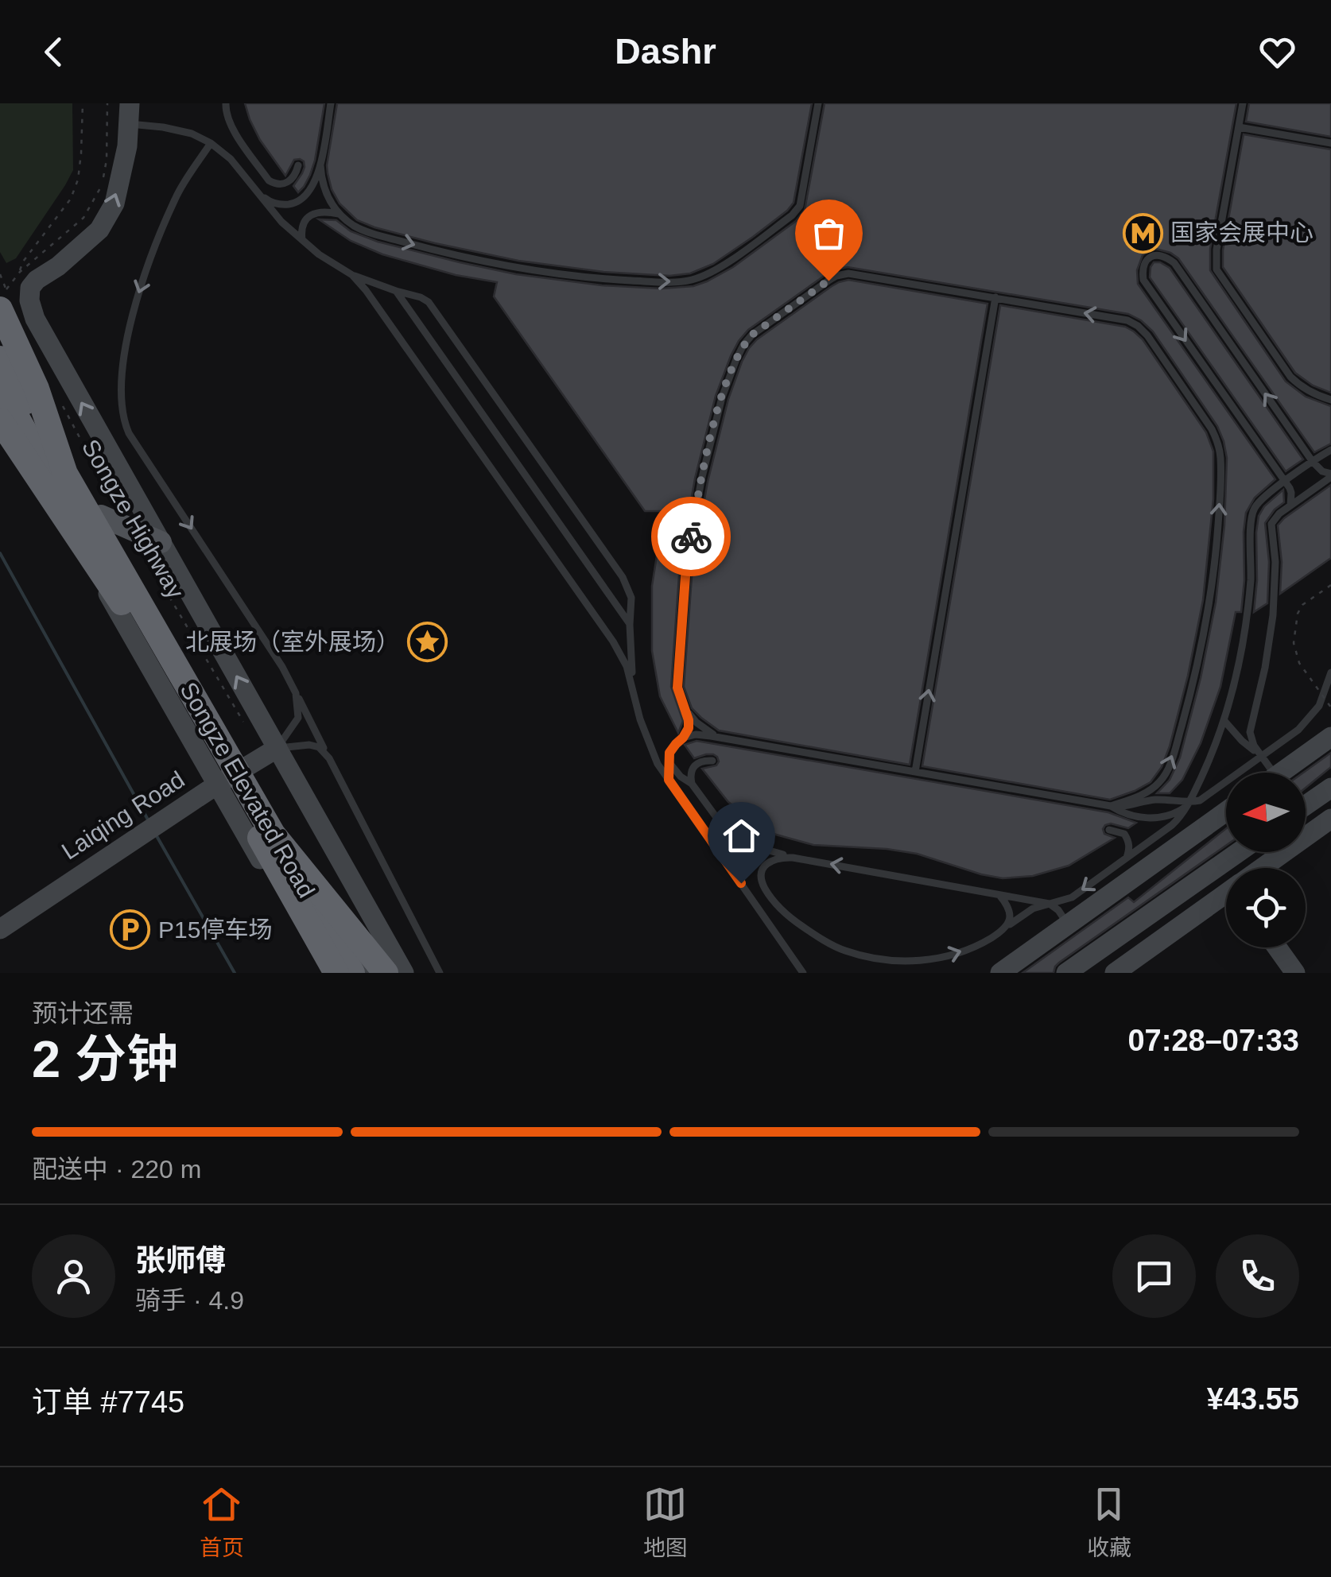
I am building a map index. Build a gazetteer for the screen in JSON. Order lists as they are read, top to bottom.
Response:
{
  "streets": {
    "highway": ["Songze Elevated Road"],
    "main road": ["Songze Highway", "Laiqing Road"]
  },
  "crossings": [
    ["Songze Highway", "Laiqing Road"]
  ],
  "places": {
    "metro station": ["国家会展中心"],
    "place": ["北展场（室外展场）"],
    "parking": ["P15停车场"]
  },
  "north": "left",
  "page": {
    "header": "Dashr",
    "heading": ["2 分钟", "预计还需", "07:28–07:33"],
    "panel": [
      "张师傅",
      "骑手 · 4.9",
      "订单 #7745",
      "¥43.55"
    ],
    "bar": "配送中 · 220 m",
    "tabs": ["首页", "地图", "收藏"]
  }
}
